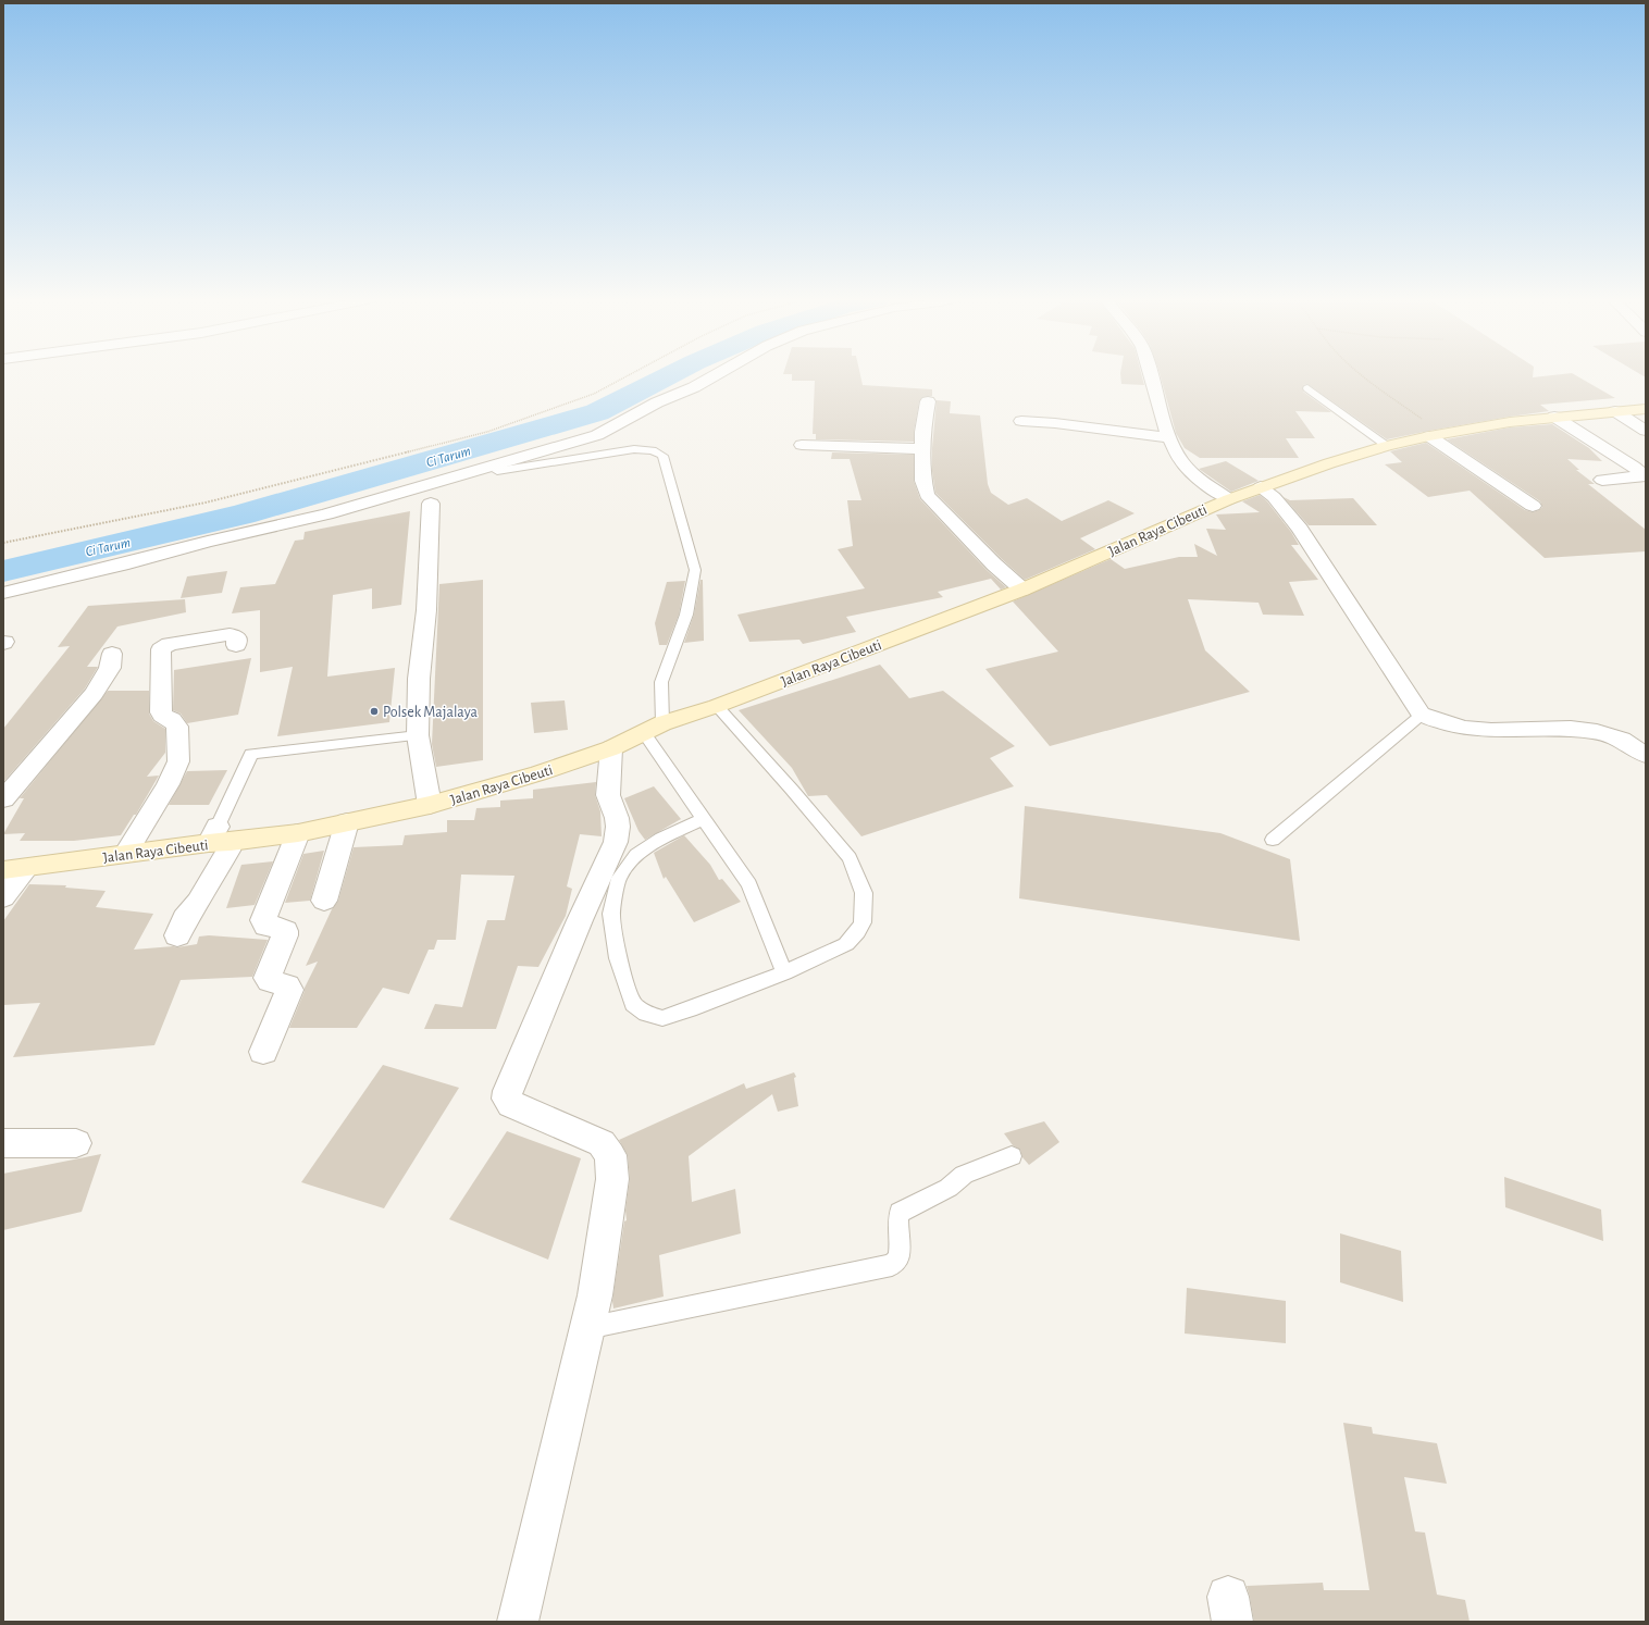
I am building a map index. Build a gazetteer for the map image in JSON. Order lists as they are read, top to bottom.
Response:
{
  "streets": {
    "main road": ["Jalan Raya Cibeuti"]
  },
  "water": ["Ci Tarum"],
  "places": ["Polsek Majalaya"]
}
